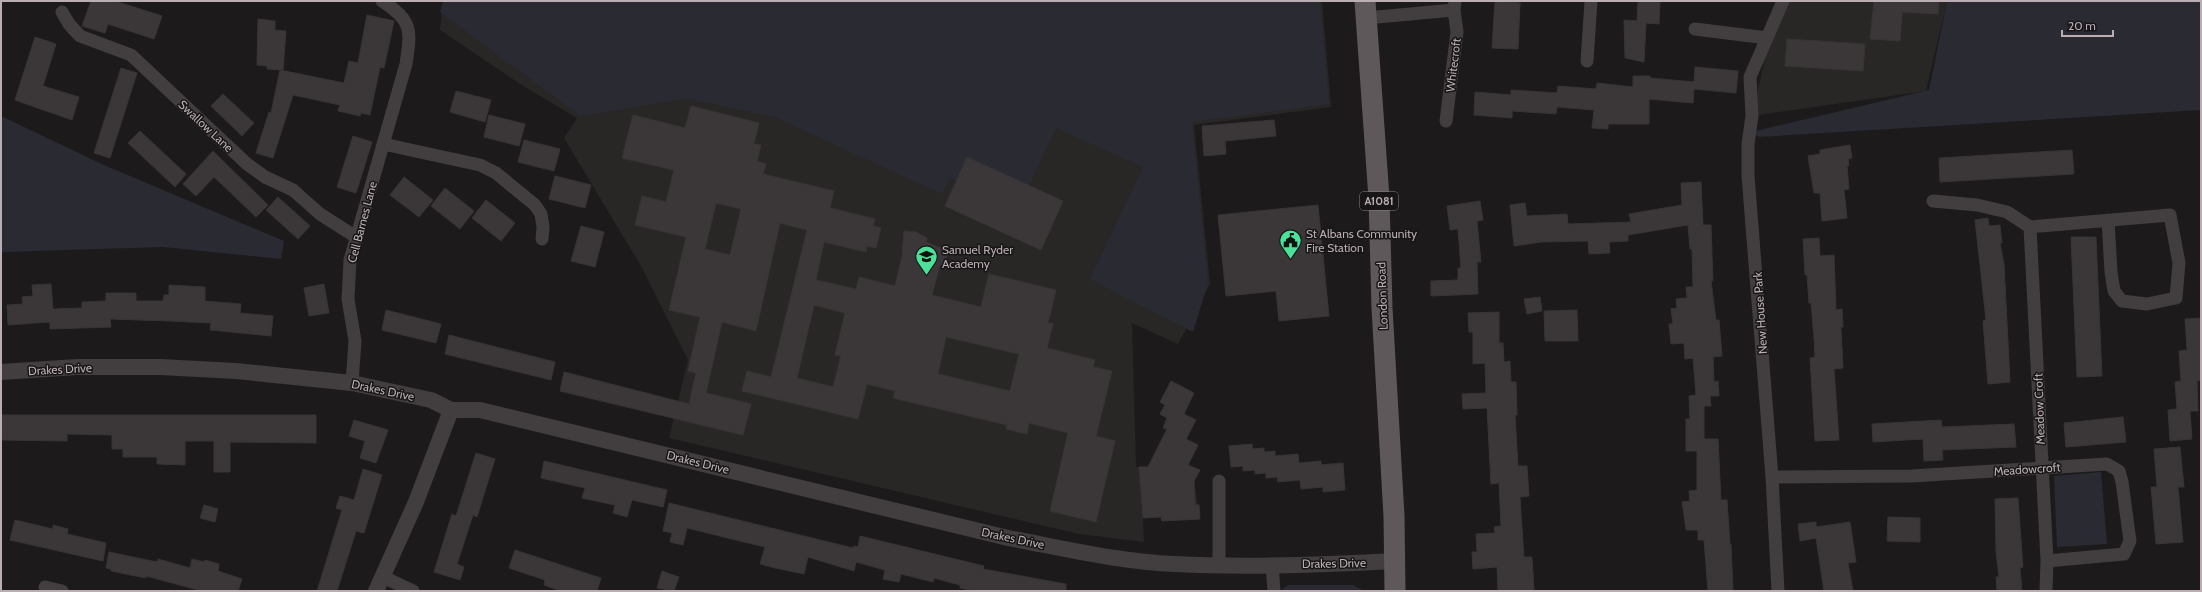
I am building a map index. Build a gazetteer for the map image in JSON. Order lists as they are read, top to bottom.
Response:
{
  "streets": {
    "main road": ["A1081", "London Road"],
    "street": [
      "Whitecroft",
      "Swallow Lane",
      "Cell Barnes Lane",
      "New House Park",
      "Drakes Drive",
      "Meadow Croft",
      "Meadowcroft"
    ]
  },
  "crossings": [
    ["Whitecroft", "London Road"],
    ["Swallow Lane", "Cell Barnes Lane"],
    ["Cell Barnes Lane", "Drakes Drive"],
    ["London Road", "Drakes Drive"],
    ["New House Park", "Meadowcroft"],
    ["Meadow Croft", "Meadowcroft"]
  ],
  "places": {
    "public building": ["St Albans Community Fire Station"],
    "school or university": ["Samuel Ryder Academy"]
  },
  "scale_bar": "20 m"
}
